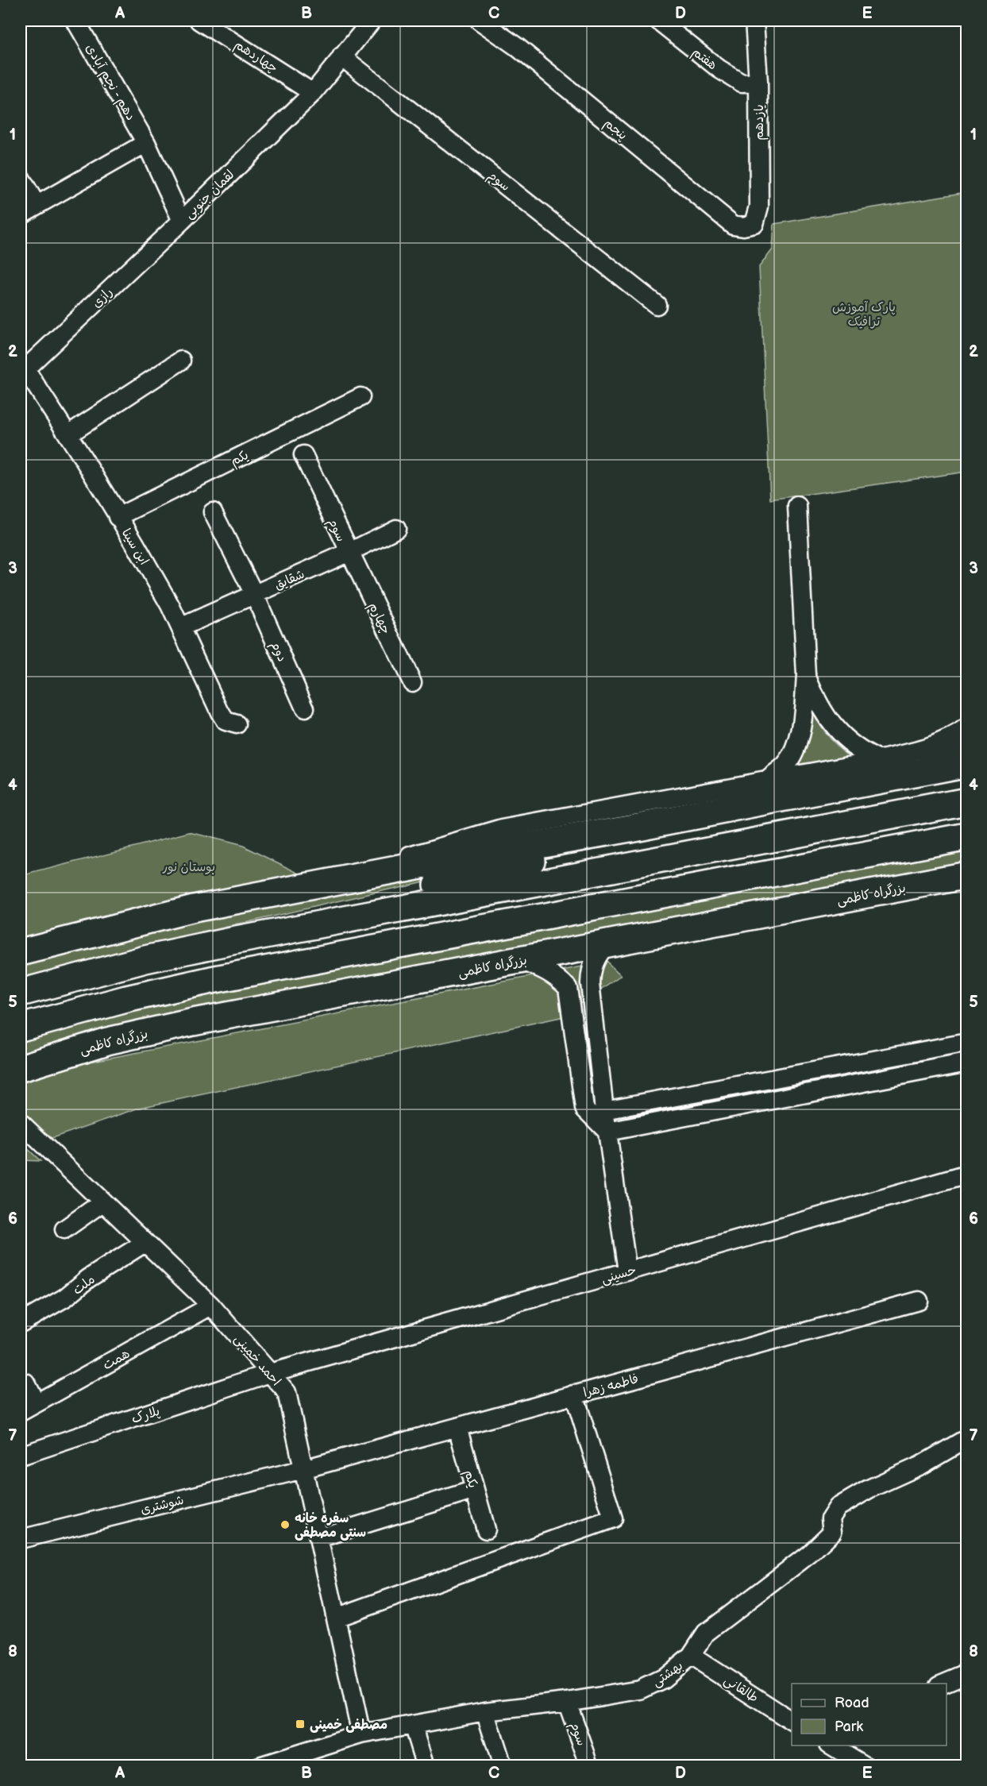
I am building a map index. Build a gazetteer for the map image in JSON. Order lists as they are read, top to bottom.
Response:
{
  "streets": {
    "highway": ["بزرگراه کاظمی"],
    "street": [
      "چهاردهم",
      "هفتم",
      "دهم - نجم آبادی",
      "یازدهم",
      "پنجم",
      "سوم",
      "لقمان جنوبی",
      "رازی",
      "یکم",
      "ابن سینا",
      "شقایق",
      "چهارم",
      "دوم",
      "حسینی",
      "ملت",
      "همت",
      "احمد خمینی",
      "فاطمه زهرا",
      "پلارک",
      "شوشتری",
      "بهشتی",
      "طالقانی"
    ]
  },
  "crossings": [
    ["چهاردهم", "لقمان جنوبی"],
    ["هفتم", "یازدهم"],
    ["دهم - نجم آبادی", "لقمان جنوبی"],
    ["یازدهم", "پنجم"],
    ["سوم", "لقمان جنوبی"],
    ["سوم", "شقایق"],
    ["سوم", "چهارم"],
    ["سوم", "بهشتی"],
    ["لقمان جنوبی", "رازی"],
    ["رازی", "ابن سینا"],
    ["یکم", "ابن سینا"],
    ["یکم", "فاطمه زهرا"],
    ["ابن سینا", "شقایق"],
    ["شقایق", "چهارم"],
    ["شقایق", "دوم"],
    ["حسینی", "احمد خمینی"],
    ["حسینی", "پلارک"],
    ["ملت", "احمد خمینی"],
    ["همت", "احمد خمینی"],
    ["احمد خمینی", "فاطمه زهرا"],
    ["احمد خمینی", "پلارک"],
    ["احمد خمینی", "شوشتری"],
    ["احمد خمینی", "بهشتی"],
    ["فاطمه زهرا", "شوشتری"],
    ["بهشتی", "طالقانی"]
  ],
  "parks": ["پارک آموزش ترافیک", "بوستان نور"],
  "places": {
    "other": ["سفره خانه سنتی مصطفی"],
    "transit": ["مصطفی خمینی"]
  },
  "legend": ["Road", "Park"],
  "grid": {
    "columns": [
      "A",
      "B",
      "C",
      "D",
      "E"
    ],
    "rows": [
      "1",
      "2",
      "3",
      "4",
      "5",
      "6",
      "7",
      "8"
    ]
  }
}
